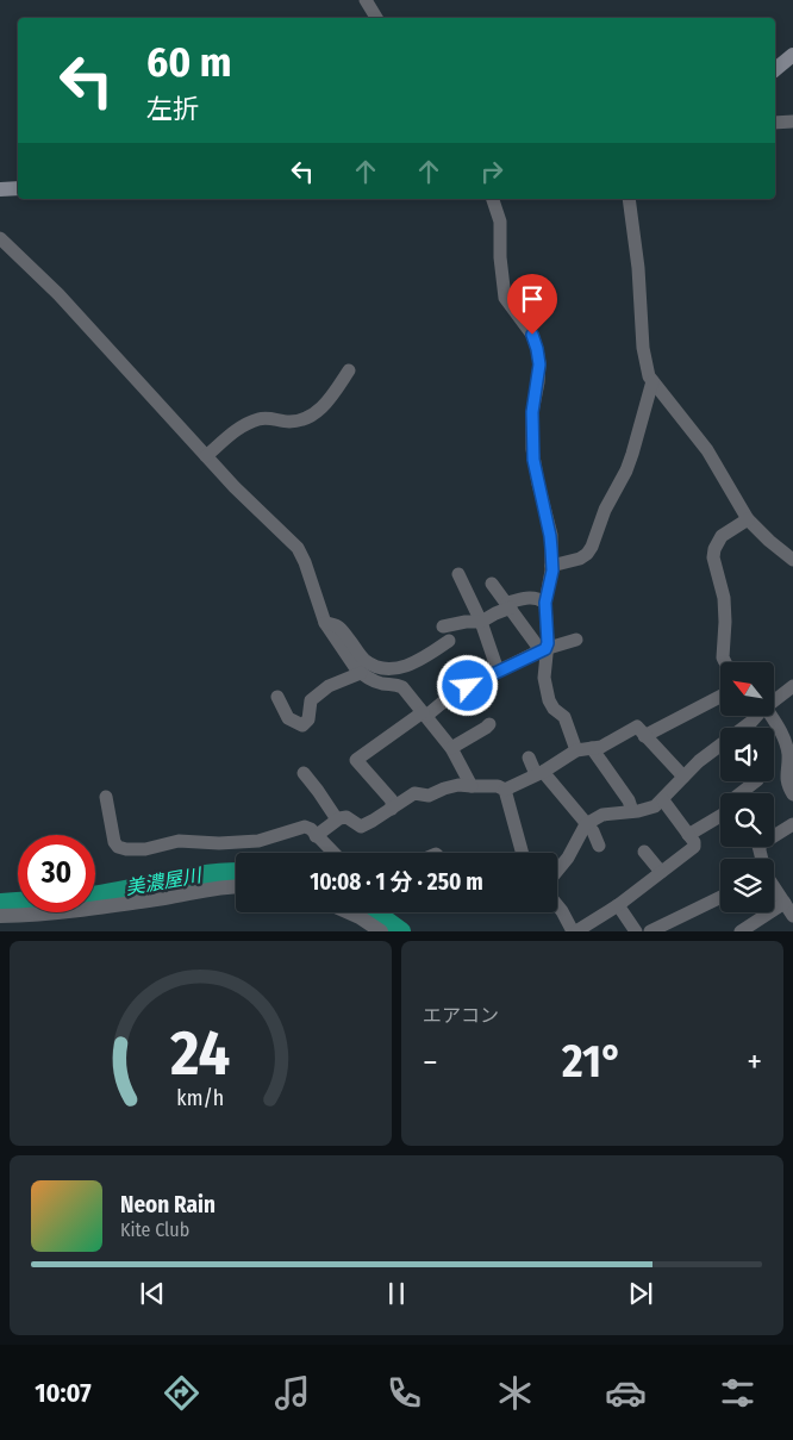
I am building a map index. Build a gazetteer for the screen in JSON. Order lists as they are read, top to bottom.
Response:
{
  "water": ["美濃屋川"],
  "north": "top left",
  "page": {
    "turn": ["60 m", "左折"],
    "limit": "30",
    "trip": "10:08 · 1 分 · 250 m",
    "tile": "エアコン",
    "heat": ["−", "21°", "+"],
    "song": ["Neon Rain", "Kite Club"],
    "tabs": "10:07",
    "gauge": ["24", "km/h"]
  }
}
